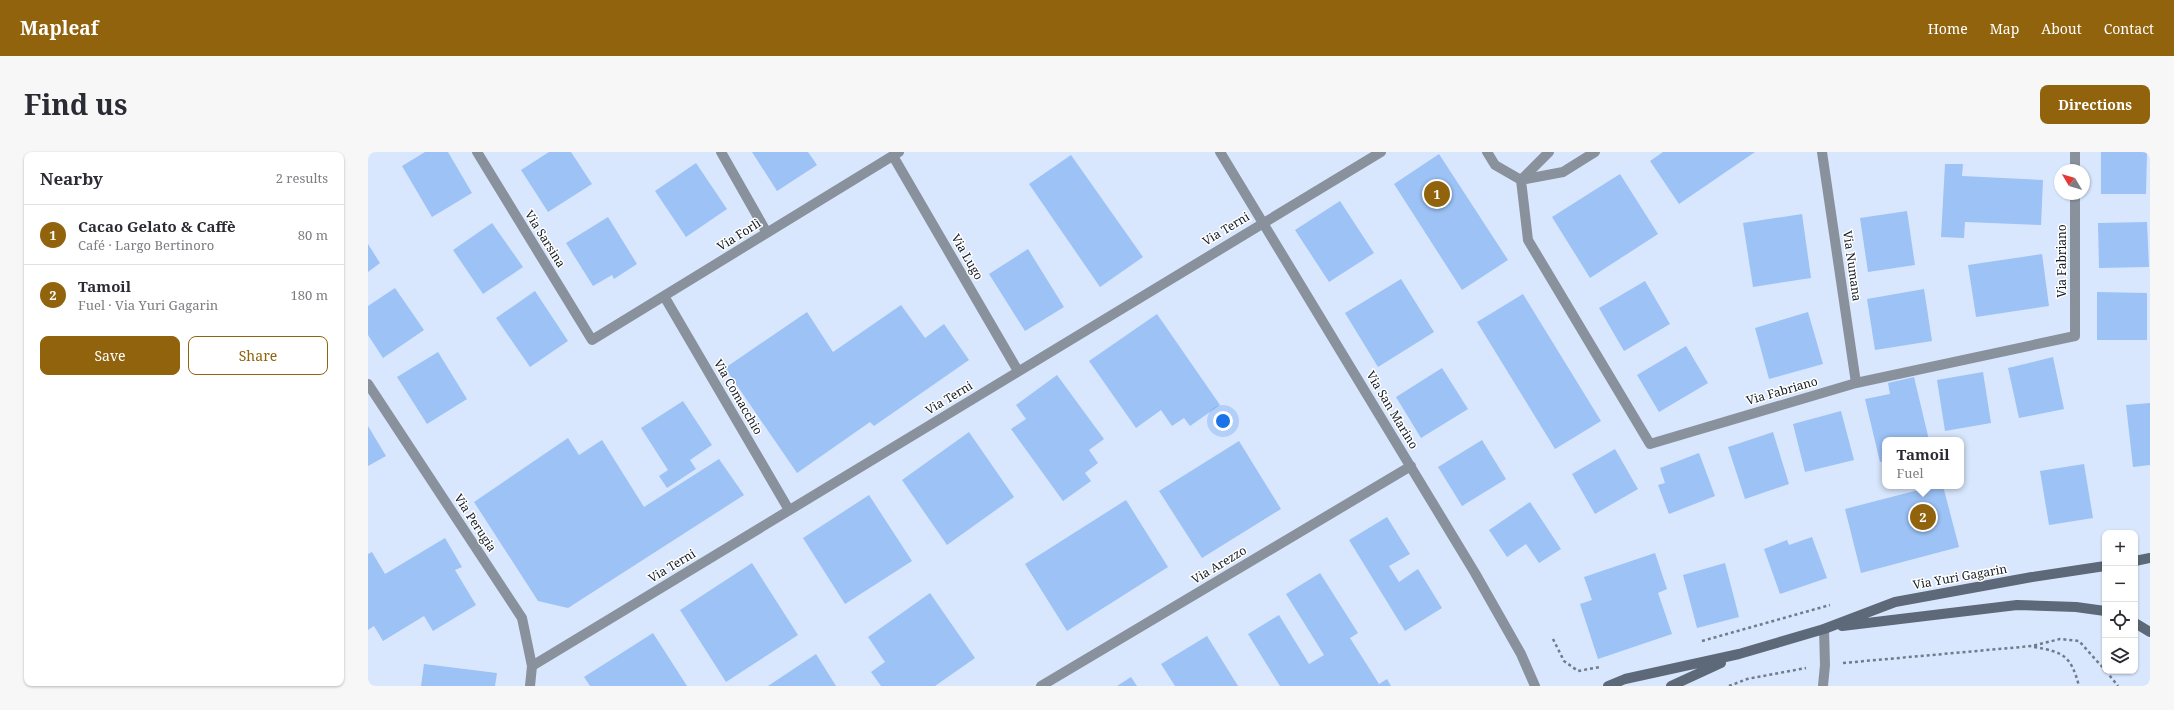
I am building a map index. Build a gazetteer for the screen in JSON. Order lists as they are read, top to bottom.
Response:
{
  "streets": {
    "main road": ["Via Yuri Gagarin"],
    "street": [
      "Via Terni",
      "Via Forlì",
      "Via Sarsina",
      "Via Lugo",
      "Via Fabriano",
      "Via Numana",
      "Via Comacchio",
      "Via San Marino",
      "Via Perugia",
      "Via Arezzo"
    ]
  },
  "crossings": [
    ["Via Terni", "Via Lugo"],
    ["Via Terni", "Via Comacchio"],
    ["Via Terni", "Via San Marino"],
    ["Via Terni", "Via Perugia"],
    ["Via Forlì", "Via Sarsina"],
    ["Via Forlì", "Via Lugo"],
    ["Via Forlì", "Via Comacchio"],
    ["Via Fabriano", "Via Numana"],
    ["Via San Marino", "Via Arezzo"]
  ],
  "north": "top left",
  "page": {
    "header": "Mapleaf",
    "nav": [
      "Home",
      "Map",
      "About",
      "Contact"
    ],
    "title": "Find us",
    "buttons": [
      "Directions",
      ["Save", "Share"]
    ],
    "heading": ["Nearby", "2 results"],
    "pins": ["1", "2"],
    "list": [
      {
        "mark": "1",
        "name": "Cacao Gelato & Caffè",
        "note": "Café · Largo Bertinoro",
        "value": "80 m"
      },
      {
        "mark": "2",
        "name": "Tamoil",
        "note": "Fuel · Via Yuri Gagarin",
        "value": "180 m"
      }
    ],
    "popup": ["Tamoil", "Fuel"],
    "map_buttons": ["+", "−"]
  }
}
